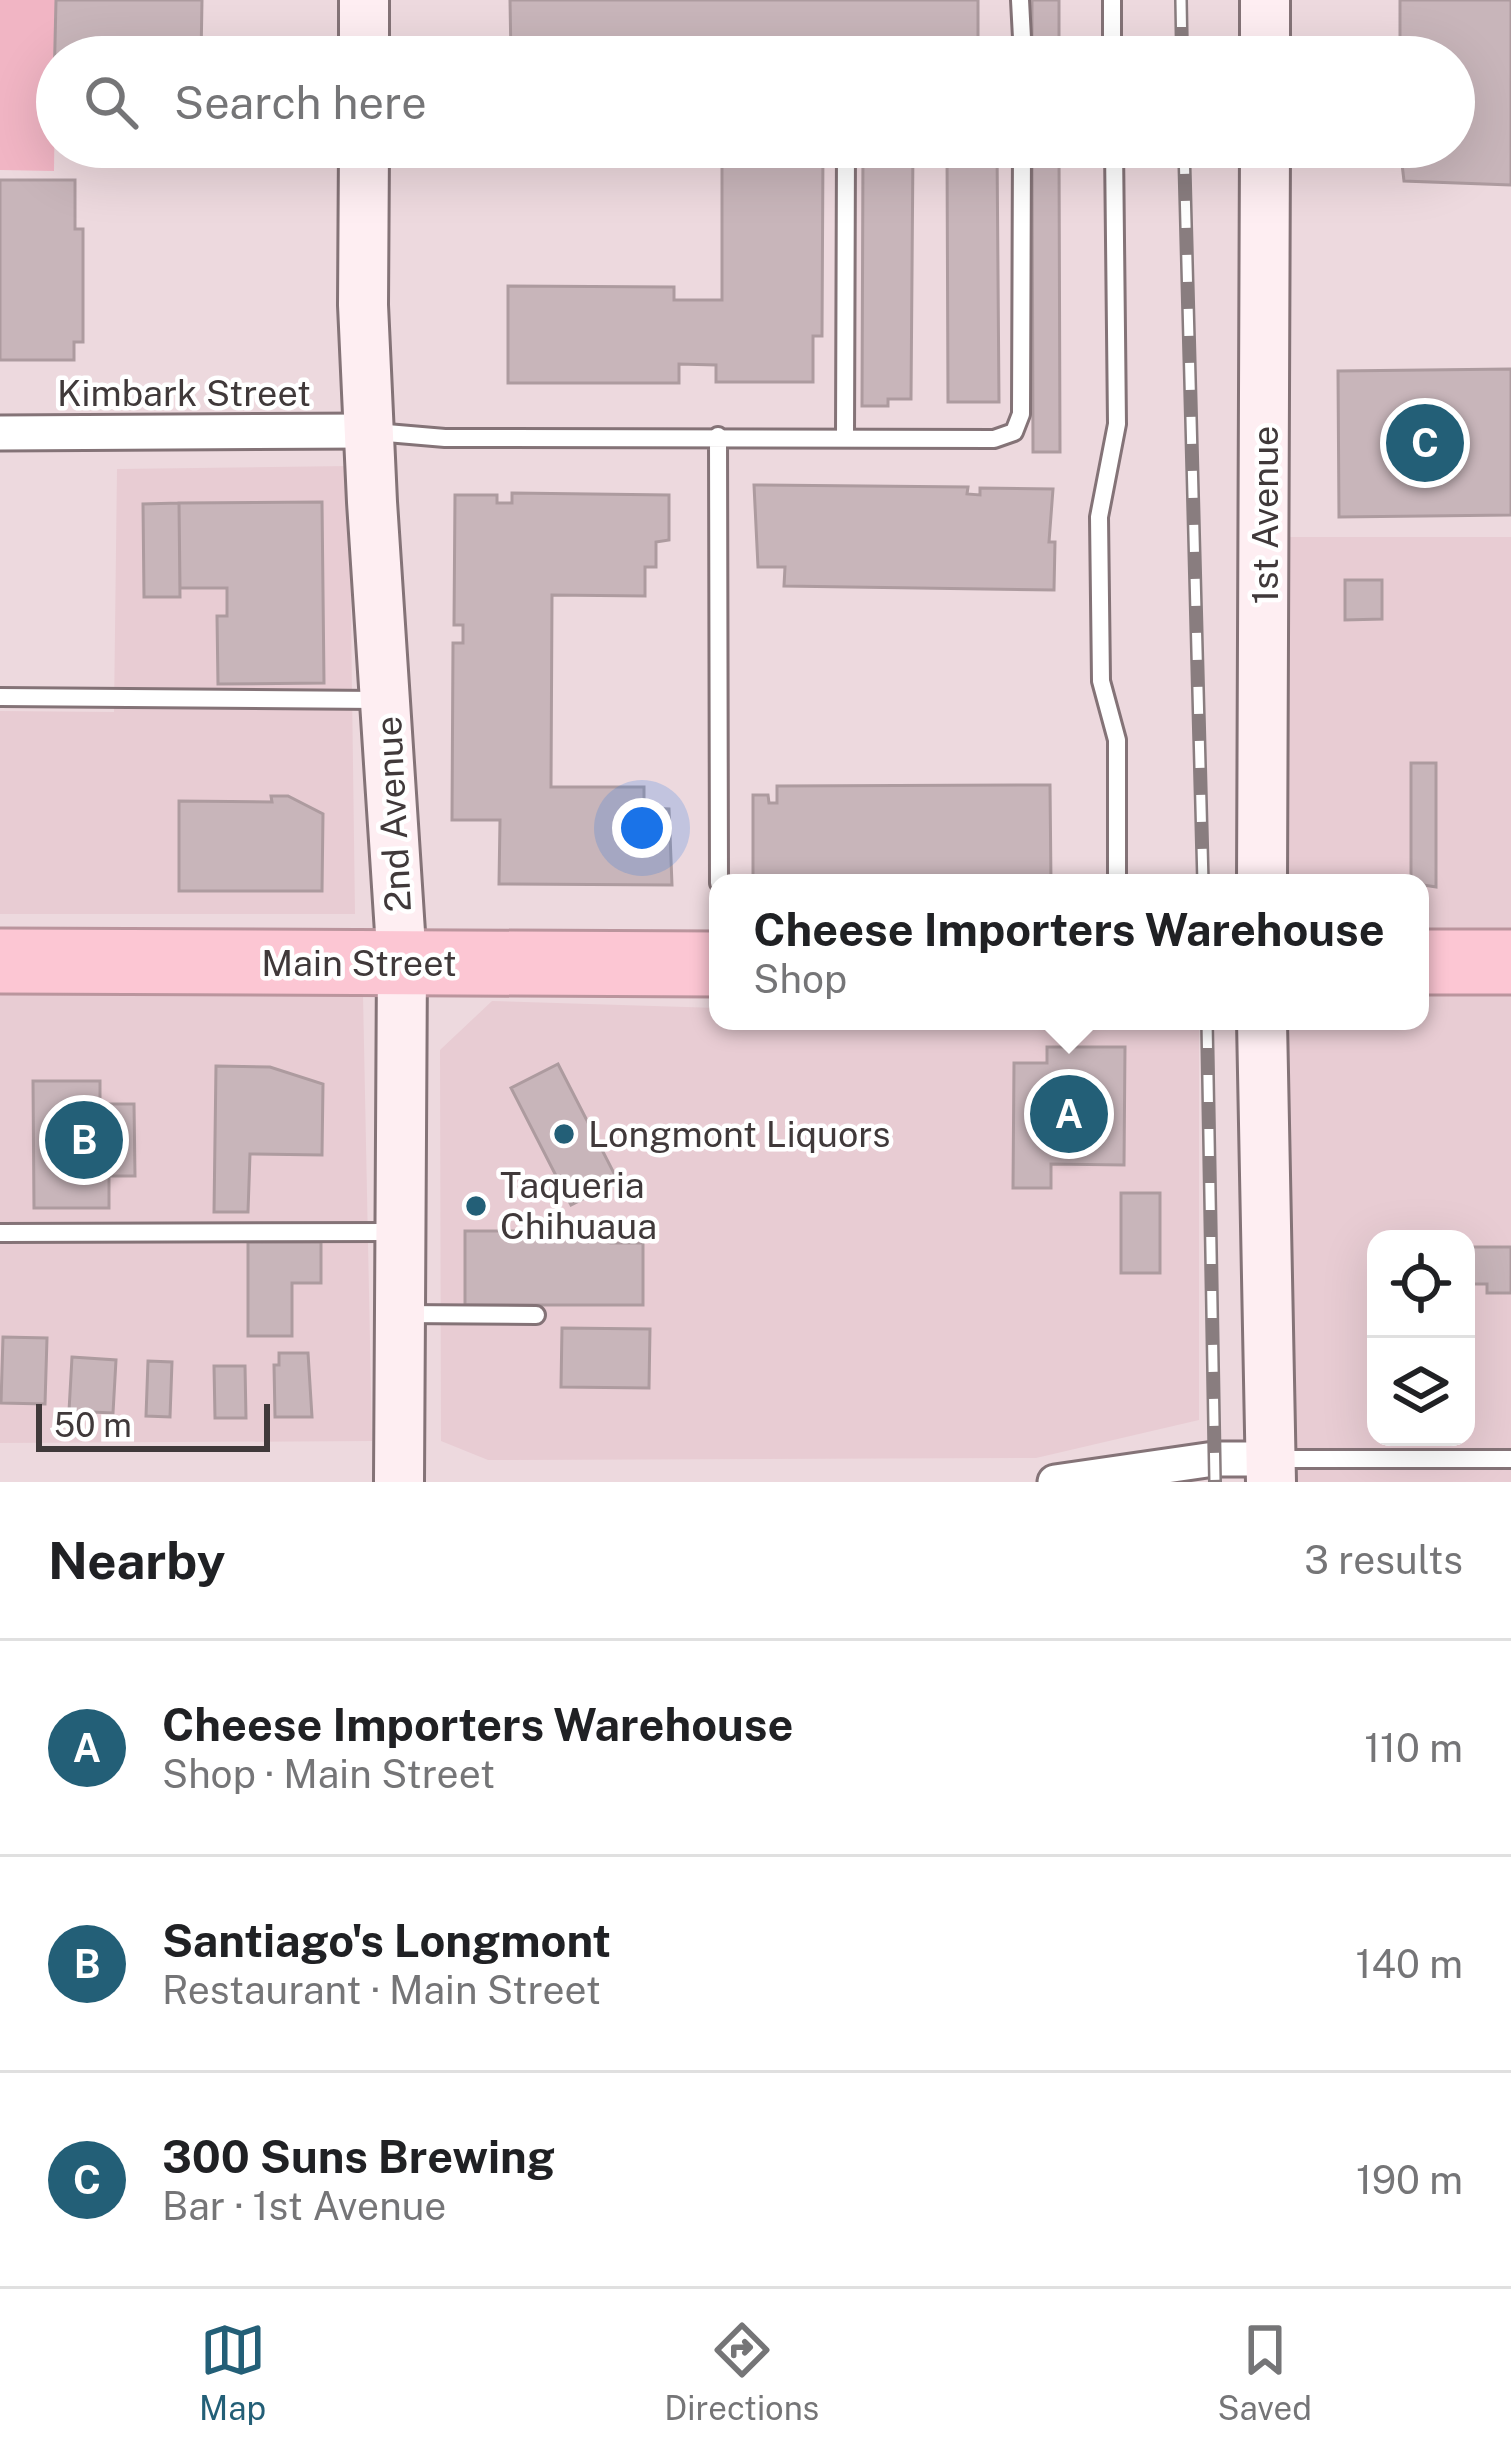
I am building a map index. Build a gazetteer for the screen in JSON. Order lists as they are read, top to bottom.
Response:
{
  "streets": {
    "highway": ["Main Street"],
    "street": ["Kimbark Street", "1st Avenue", "2nd Avenue"]
  },
  "crossings": [
    ["Kimbark Street", "2nd Avenue"],
    ["2nd Avenue", "Main Street"]
  ],
  "places": ["Longmont Liquors", "Taqueria Chihuaua"],
  "scale_bar": "50 m",
  "page": {
    "search": "Search here",
    "pins": ["C", "A", "B"],
    "popup": ["Cheese Importers Warehouse", "Shop"],
    "scale": "50 m",
    "heading": ["Nearby", "3 results"],
    "list": [
      {
        "mark": "A",
        "name": "Cheese Importers Warehouse",
        "note": "Shop · Main Street",
        "value": "110 m"
      },
      {
        "mark": "B",
        "name": "Santiago's Longmont",
        "note": "Restaurant · Main Street",
        "value": "140 m"
      },
      {
        "mark": "C",
        "name": "300 Suns Brewing",
        "note": "Bar · 1st Avenue",
        "value": "190 m"
      }
    ],
    "nav": ["Map", "Directions", "Saved"]
  }
}
